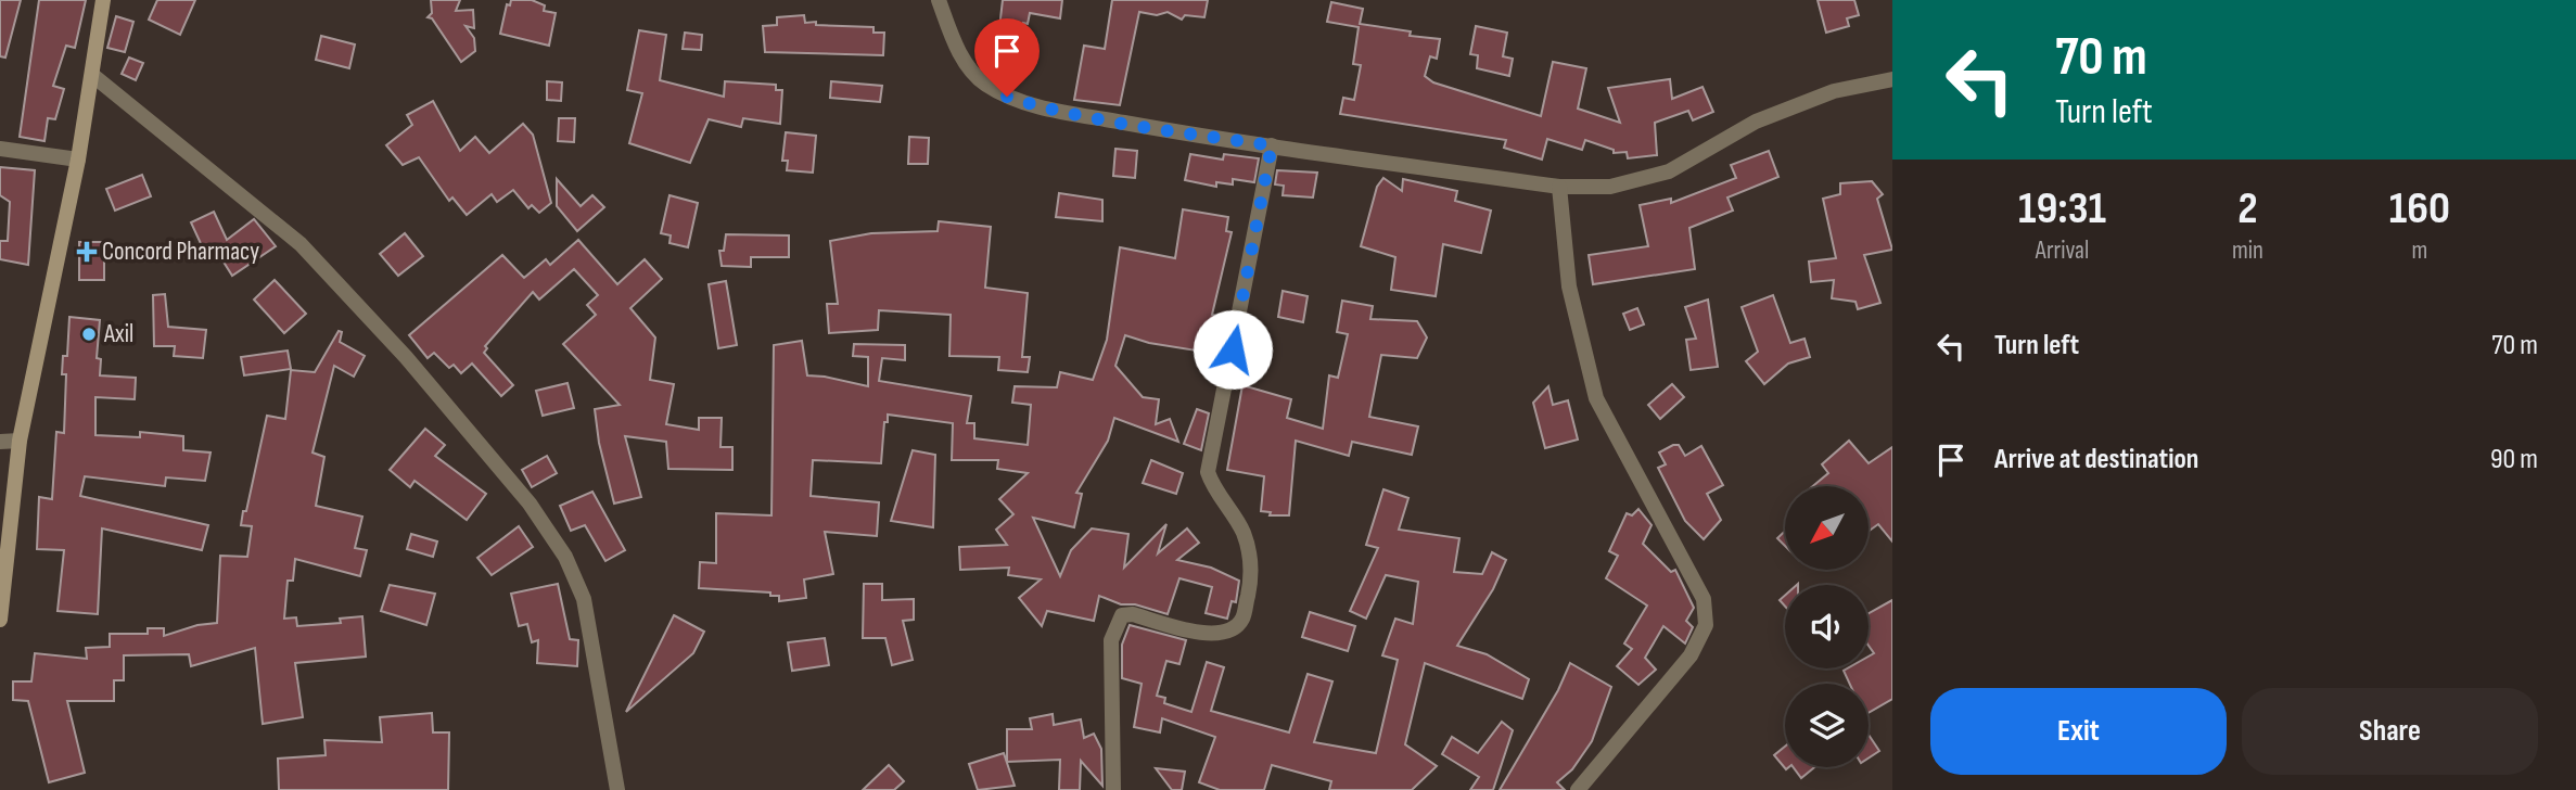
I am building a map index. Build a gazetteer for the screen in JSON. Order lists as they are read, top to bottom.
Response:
{
  "places": {
    "health": ["Concord Pharmacy"],
    "other": ["Axil"]
  },
  "north": "bottom left",
  "page": {
    "turn": ["70 m", "Turn left"],
    "eta": [
      "19:31",
      "Arrival",
      "2",
      "min",
      "160",
      "m"
    ],
    "list": [
      {
        "name": "Turn left",
        "value": "70 m"
      },
      {
        "name": "Arrive at destination",
        "value": "90 m"
      }
    ],
    "buttons": ["Exit", "Share"]
  }
}
